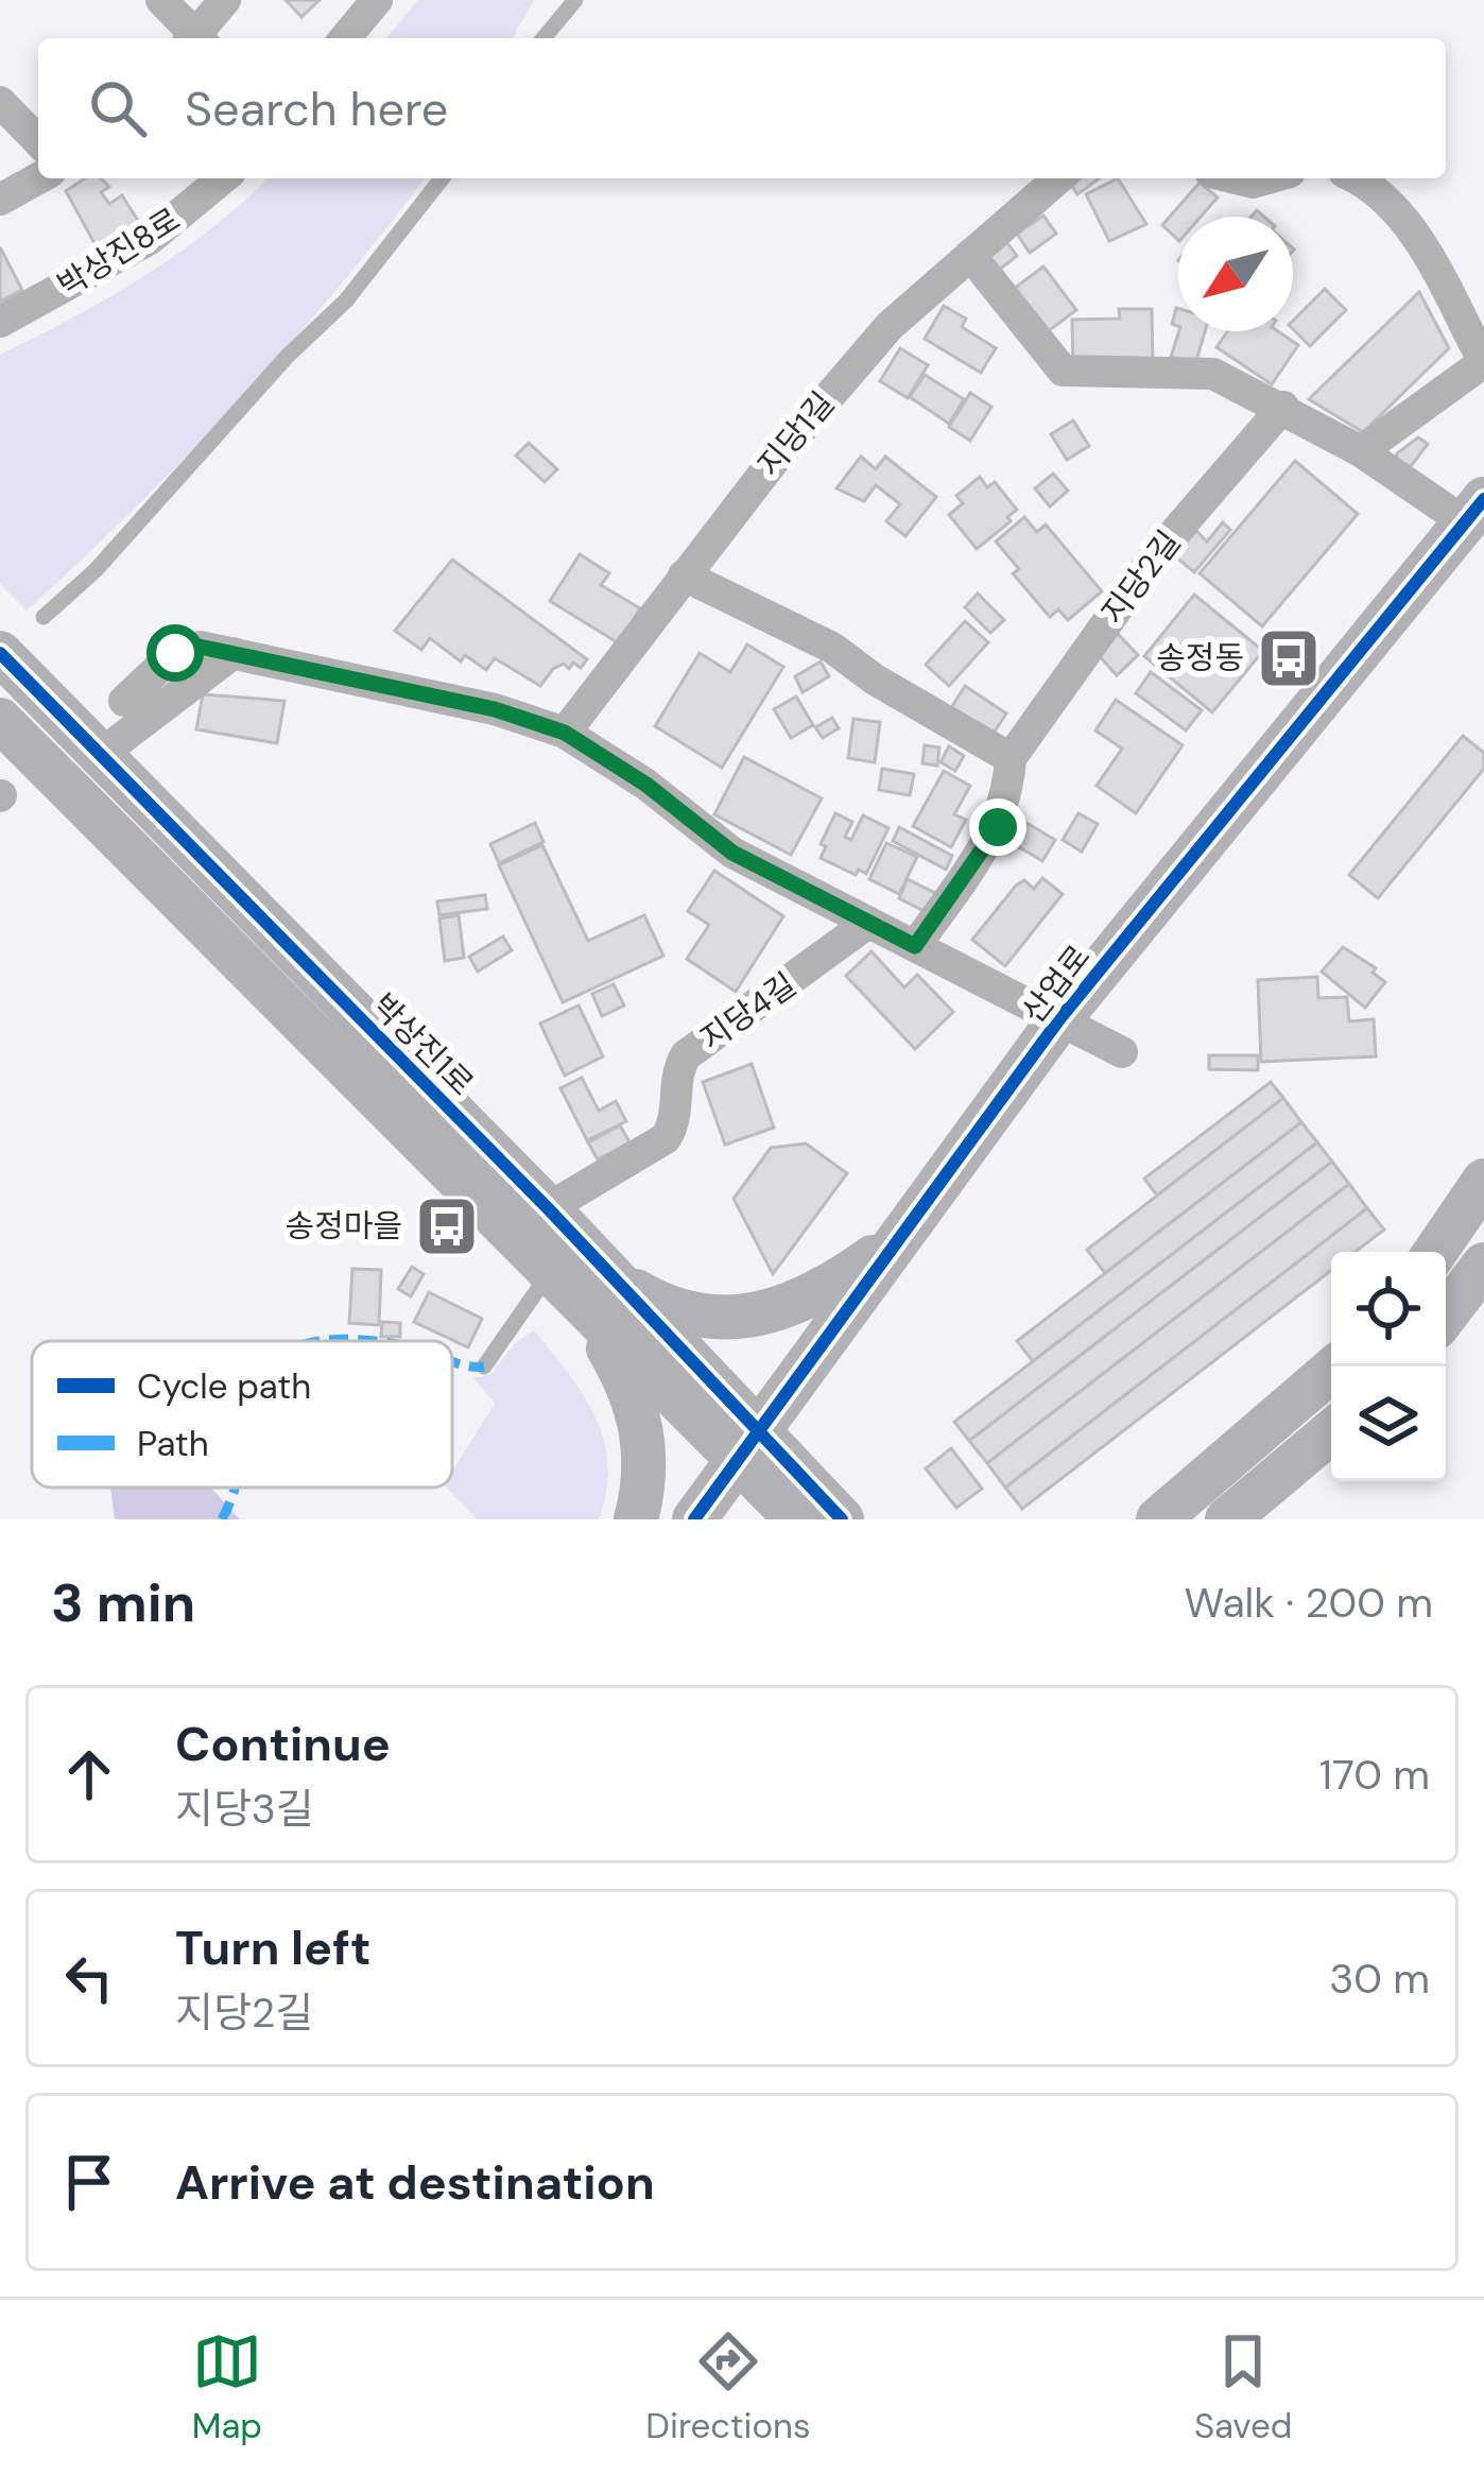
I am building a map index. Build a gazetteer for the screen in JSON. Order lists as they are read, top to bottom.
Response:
{
  "streets": {
    "street": [
      "박상진8로",
      "지당1길",
      "지당2길",
      "산업로",
      "지당4길",
      "박상진1로"
    ]
  },
  "crossings": [
    ["산업로", "박상진1로"],
    ["지당4길", "박상진1로"]
  ],
  "places": {
    "bus stop": ["송정동", "송정마을"]
  },
  "legend": ["Cycle path", "Path"],
  "north": "bottom left",
  "page": {
    "search": "Search here",
    "heading": ["3 min", "Walk · 200 m"],
    "list": [
      ["Continue", "지당3길", "170 m"],
      ["Turn left", "지당2길", "30 m"],
      "Arrive at destination"
    ],
    "nav": ["Map", "Directions", "Saved"]
  }
}
